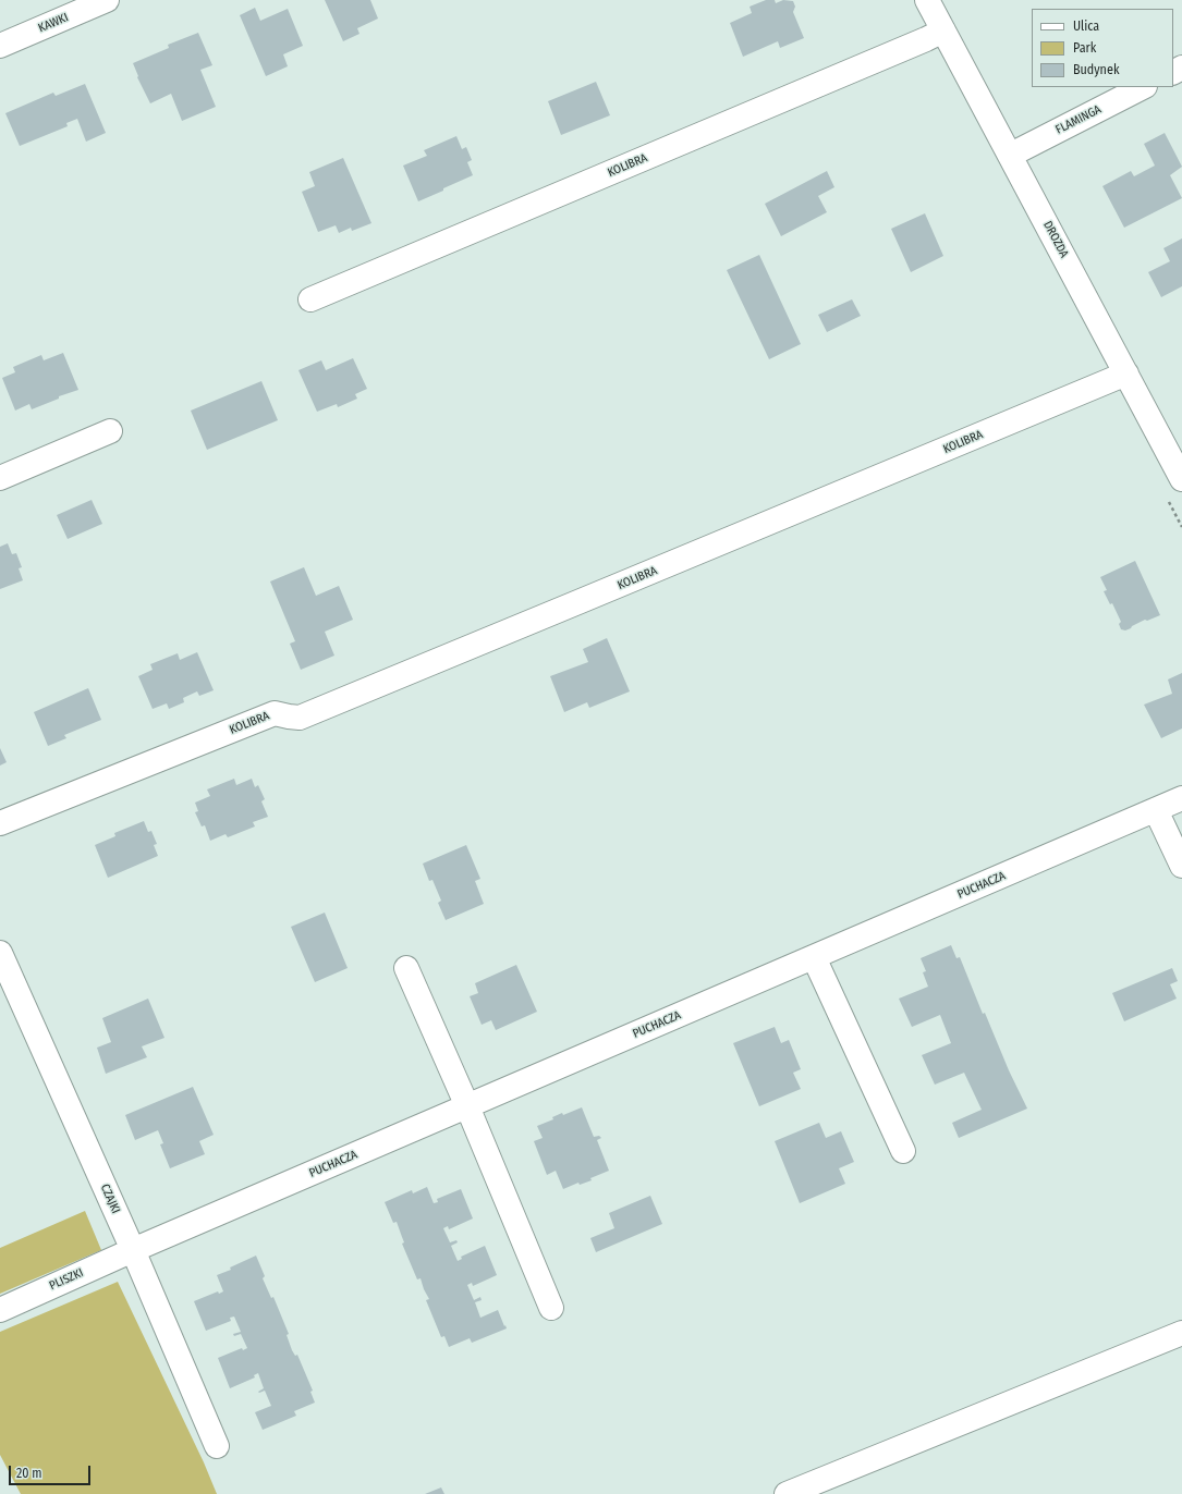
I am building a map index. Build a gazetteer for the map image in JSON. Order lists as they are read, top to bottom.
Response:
{
  "streets": {
    "street": [
      "KAWKI",
      "FLAMINGA",
      "KOLIBRA",
      "DROZDA",
      "PUCHACZA",
      "CZAJKI",
      "PLISZKI"
    ]
  },
  "crossings": [
    ["FLAMINGA", "DROZDA"],
    ["KOLIBRA", "DROZDA"],
    ["PUCHACZA", "CZAJKI"],
    ["PUCHACZA", "PLISZKI"],
    ["CZAJKI", "PLISZKI"]
  ],
  "legend": ["Ulica", "Park", "Budynek"],
  "scale_bar": "20 m"
}
